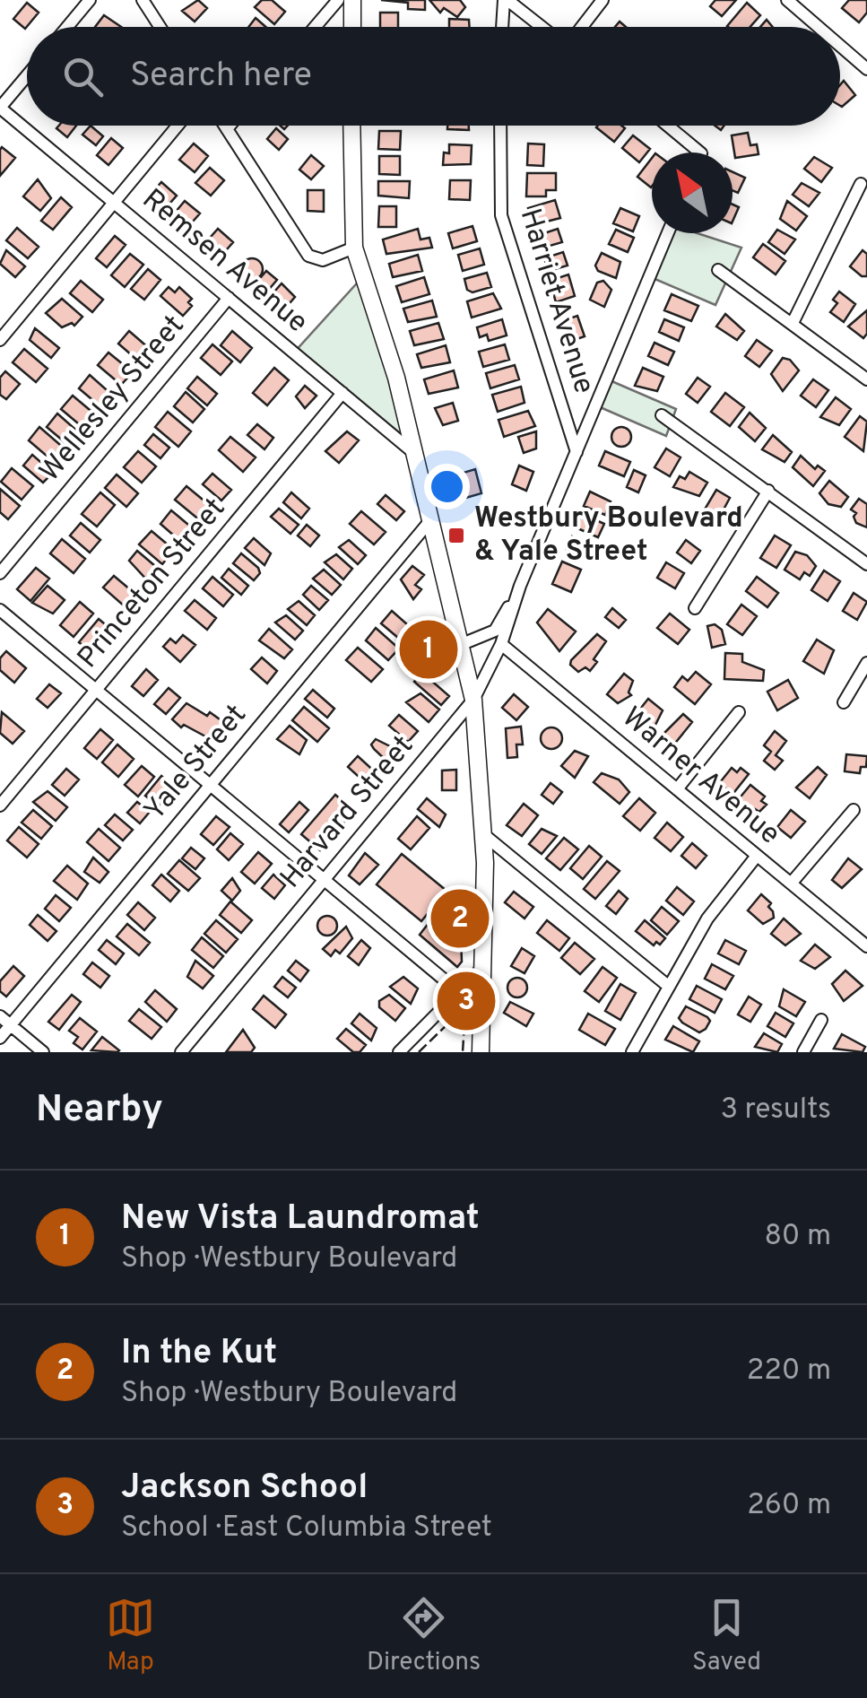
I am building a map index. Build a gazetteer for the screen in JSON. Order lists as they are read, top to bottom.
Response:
{
  "streets": {
    "street": [
      "Remsen Avenue",
      "Harriet Avenue",
      "Wellesley Street",
      "Princeton Street",
      "Yale Street",
      "Warner Avenue",
      "Harvard Street"
    ]
  },
  "crossings": [
    ["Remsen Avenue", "Wellesley Street"],
    ["Remsen Avenue", "Princeton Street"],
    ["Harriet Avenue", "Harvard Street"],
    ["Warner Avenue", "Harvard Street"]
  ],
  "places": {
    "transit": ["Westbury Boulevard & Yale Street"]
  },
  "north": "top left",
  "page": {
    "search": "Search here",
    "pins": ["1", "2", "3"],
    "heading": ["Nearby", "3 results"],
    "list": [
      {
        "mark": "1",
        "name": "New Vista Laundromat",
        "note": "Shop · Westbury Boulevard",
        "value": "80 m"
      },
      {
        "mark": "2",
        "name": "In the Kut",
        "note": "Shop · Westbury Boulevard",
        "value": "220 m"
      },
      {
        "mark": "3",
        "name": "Jackson School",
        "note": "School · East Columbia Street",
        "value": "260 m"
      }
    ],
    "nav": ["Map", "Directions", "Saved"]
  }
}
